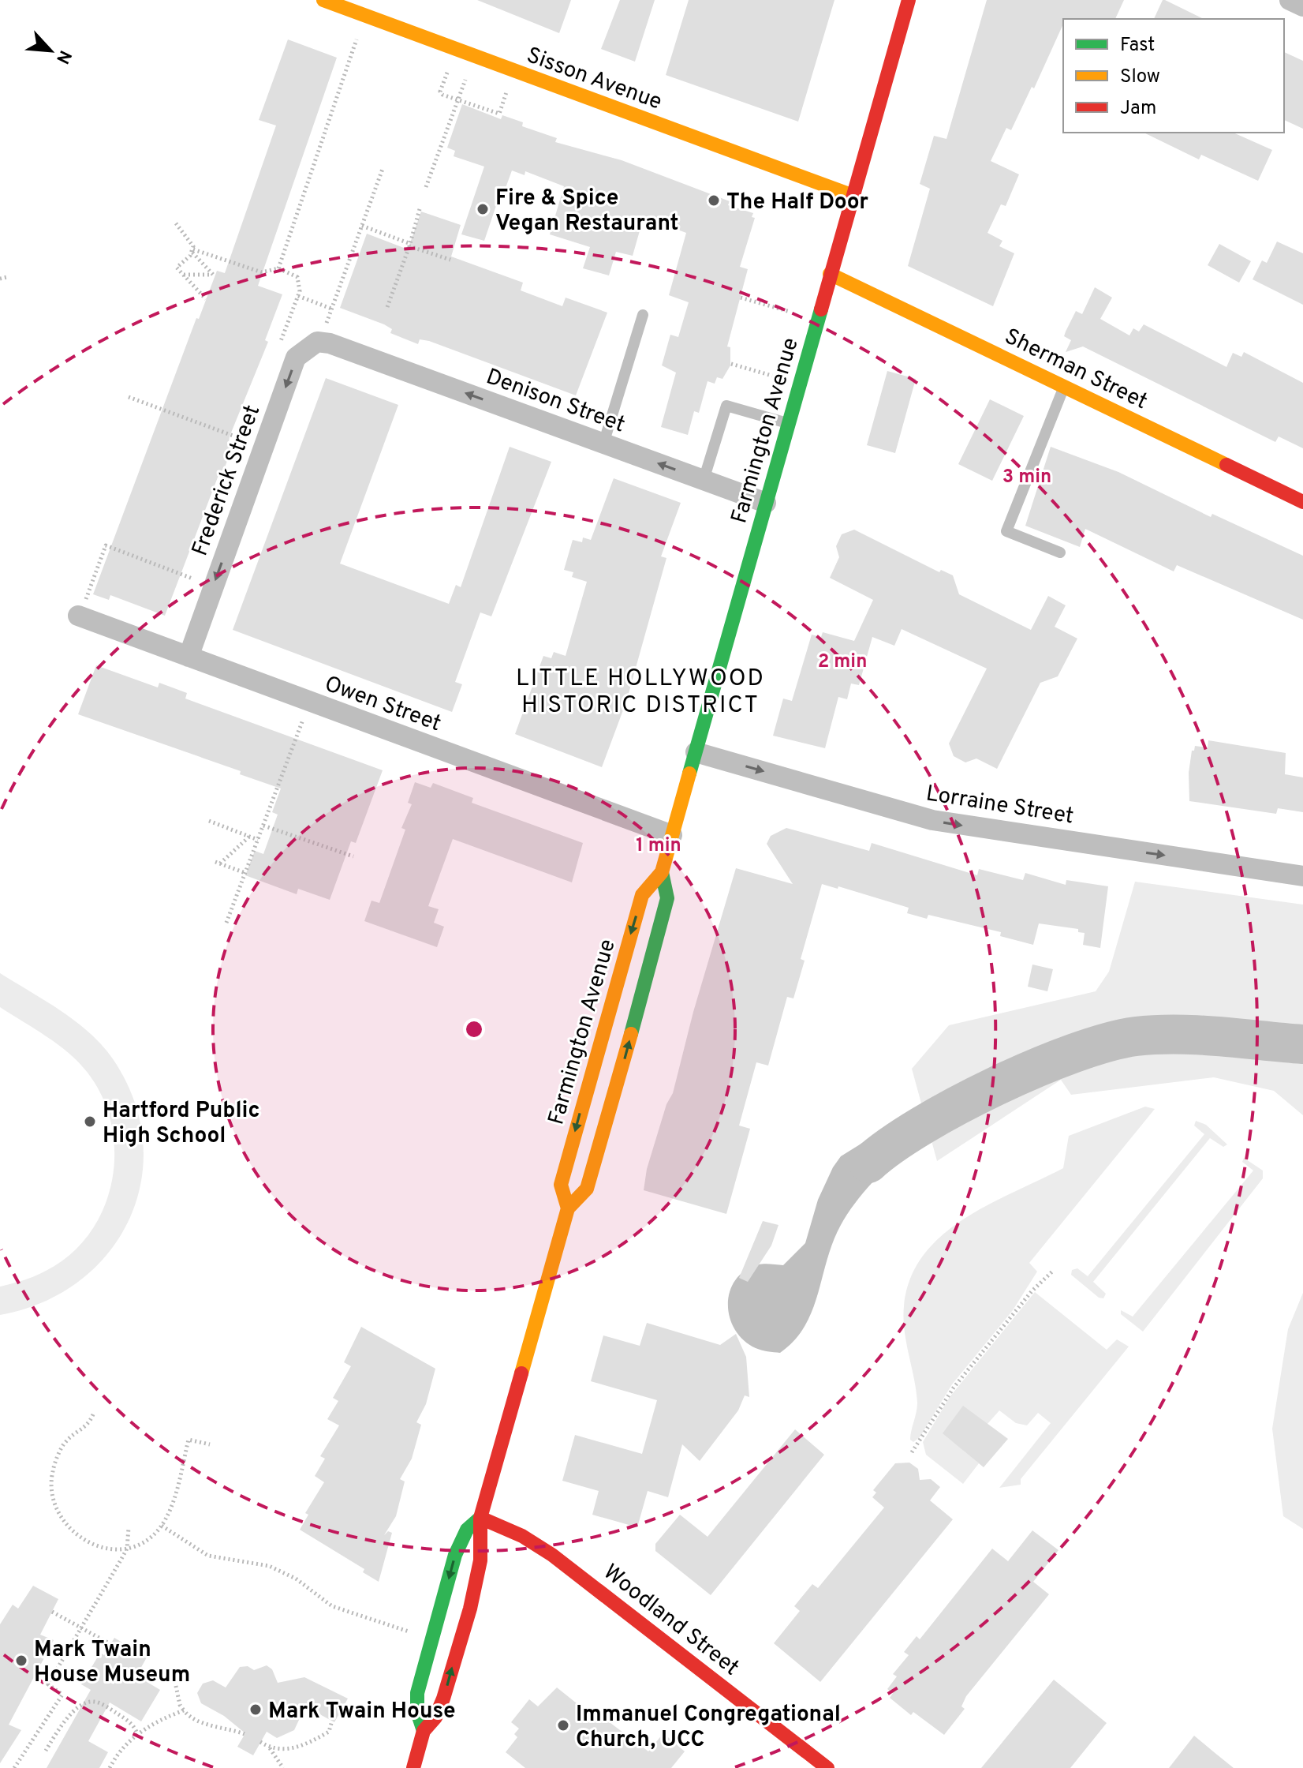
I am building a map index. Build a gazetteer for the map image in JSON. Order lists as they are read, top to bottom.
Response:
{
  "streets": {
    "main road": [
      "Sisson Avenue",
      "Sherman Street",
      "Farmington Avenue",
      "Woodland Street"
    ],
    "street": [
      "Denison Street",
      "Frederick Street",
      "Owen Street",
      "Lorraine Street"
    ]
  },
  "crossings": [
    ["Sisson Avenue", "Farmington Avenue"],
    ["Sherman Street", "Farmington Avenue"],
    ["Denison Street", "Farmington Avenue"],
    ["Denison Street", "Frederick Street"],
    ["Farmington Avenue", "Owen Street"],
    ["Farmington Avenue", "Lorraine Street"],
    ["Farmington Avenue", "Woodland Street"],
    ["Frederick Street", "Owen Street"]
  ],
  "one_way": ["Denison Street", "Frederick Street", "Lorraine Street"],
  "districts": ["LITTLE HOLLYWOOD HISTORIC DISTRICT"],
  "places": [
    "The Half Door",
    "Fire & Spice Vegan Restaurant",
    "Hartford Public High School",
    "Mark Twain House Museum",
    "Mark Twain House",
    "Immanuel Congregational Church, UCC"
  ],
  "legend": ["Fast", "Slow", "Jam"],
  "north": "bottom right",
  "rings": ["3 min", "2 min", "1 min"]
}
